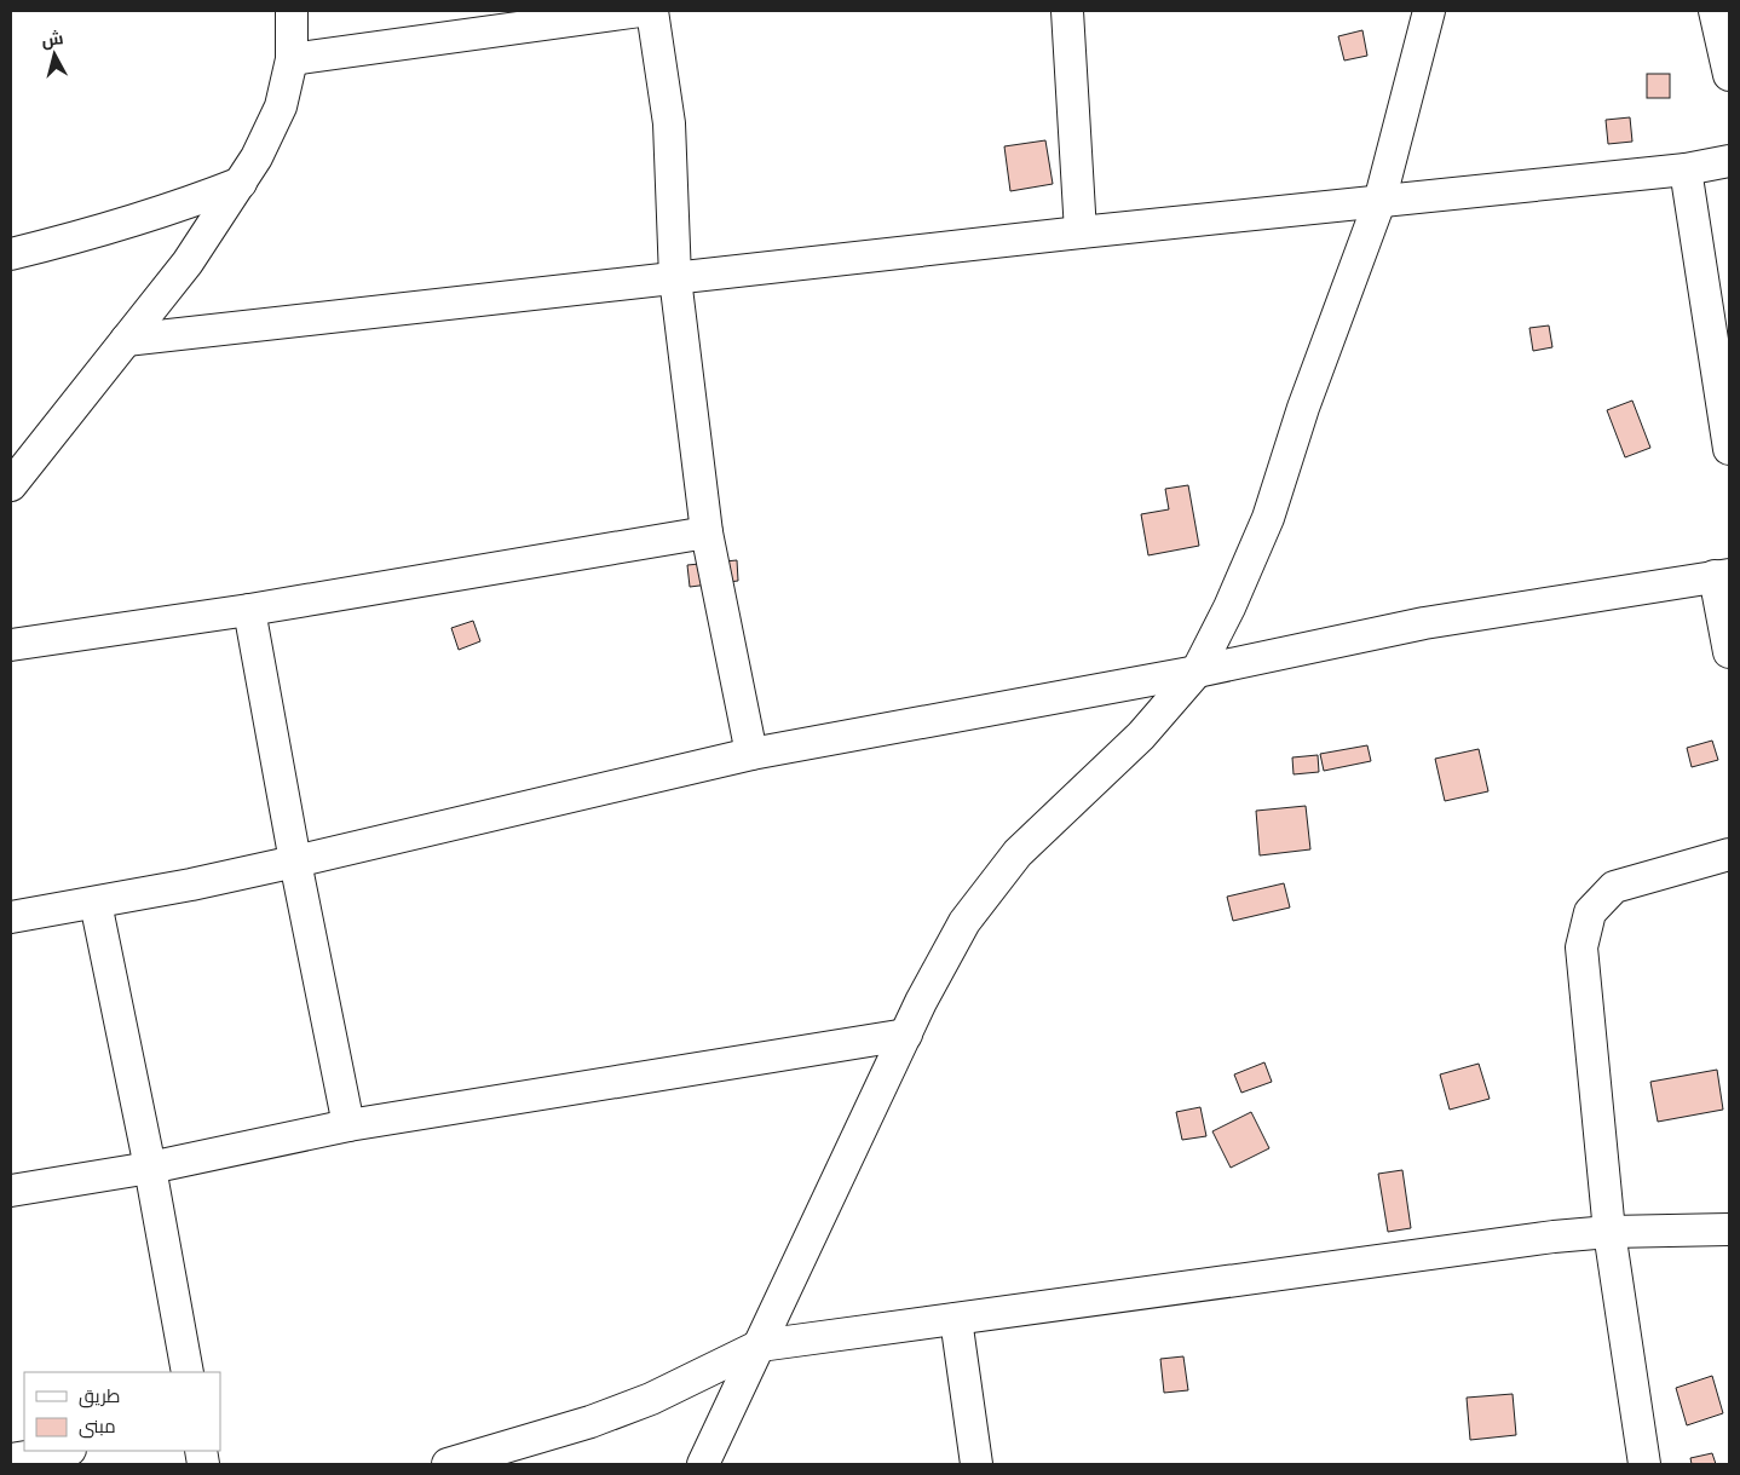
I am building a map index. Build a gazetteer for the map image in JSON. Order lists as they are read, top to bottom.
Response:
{
  "legend": ["طريق", "مبنى"],
  "north": "top"
}
